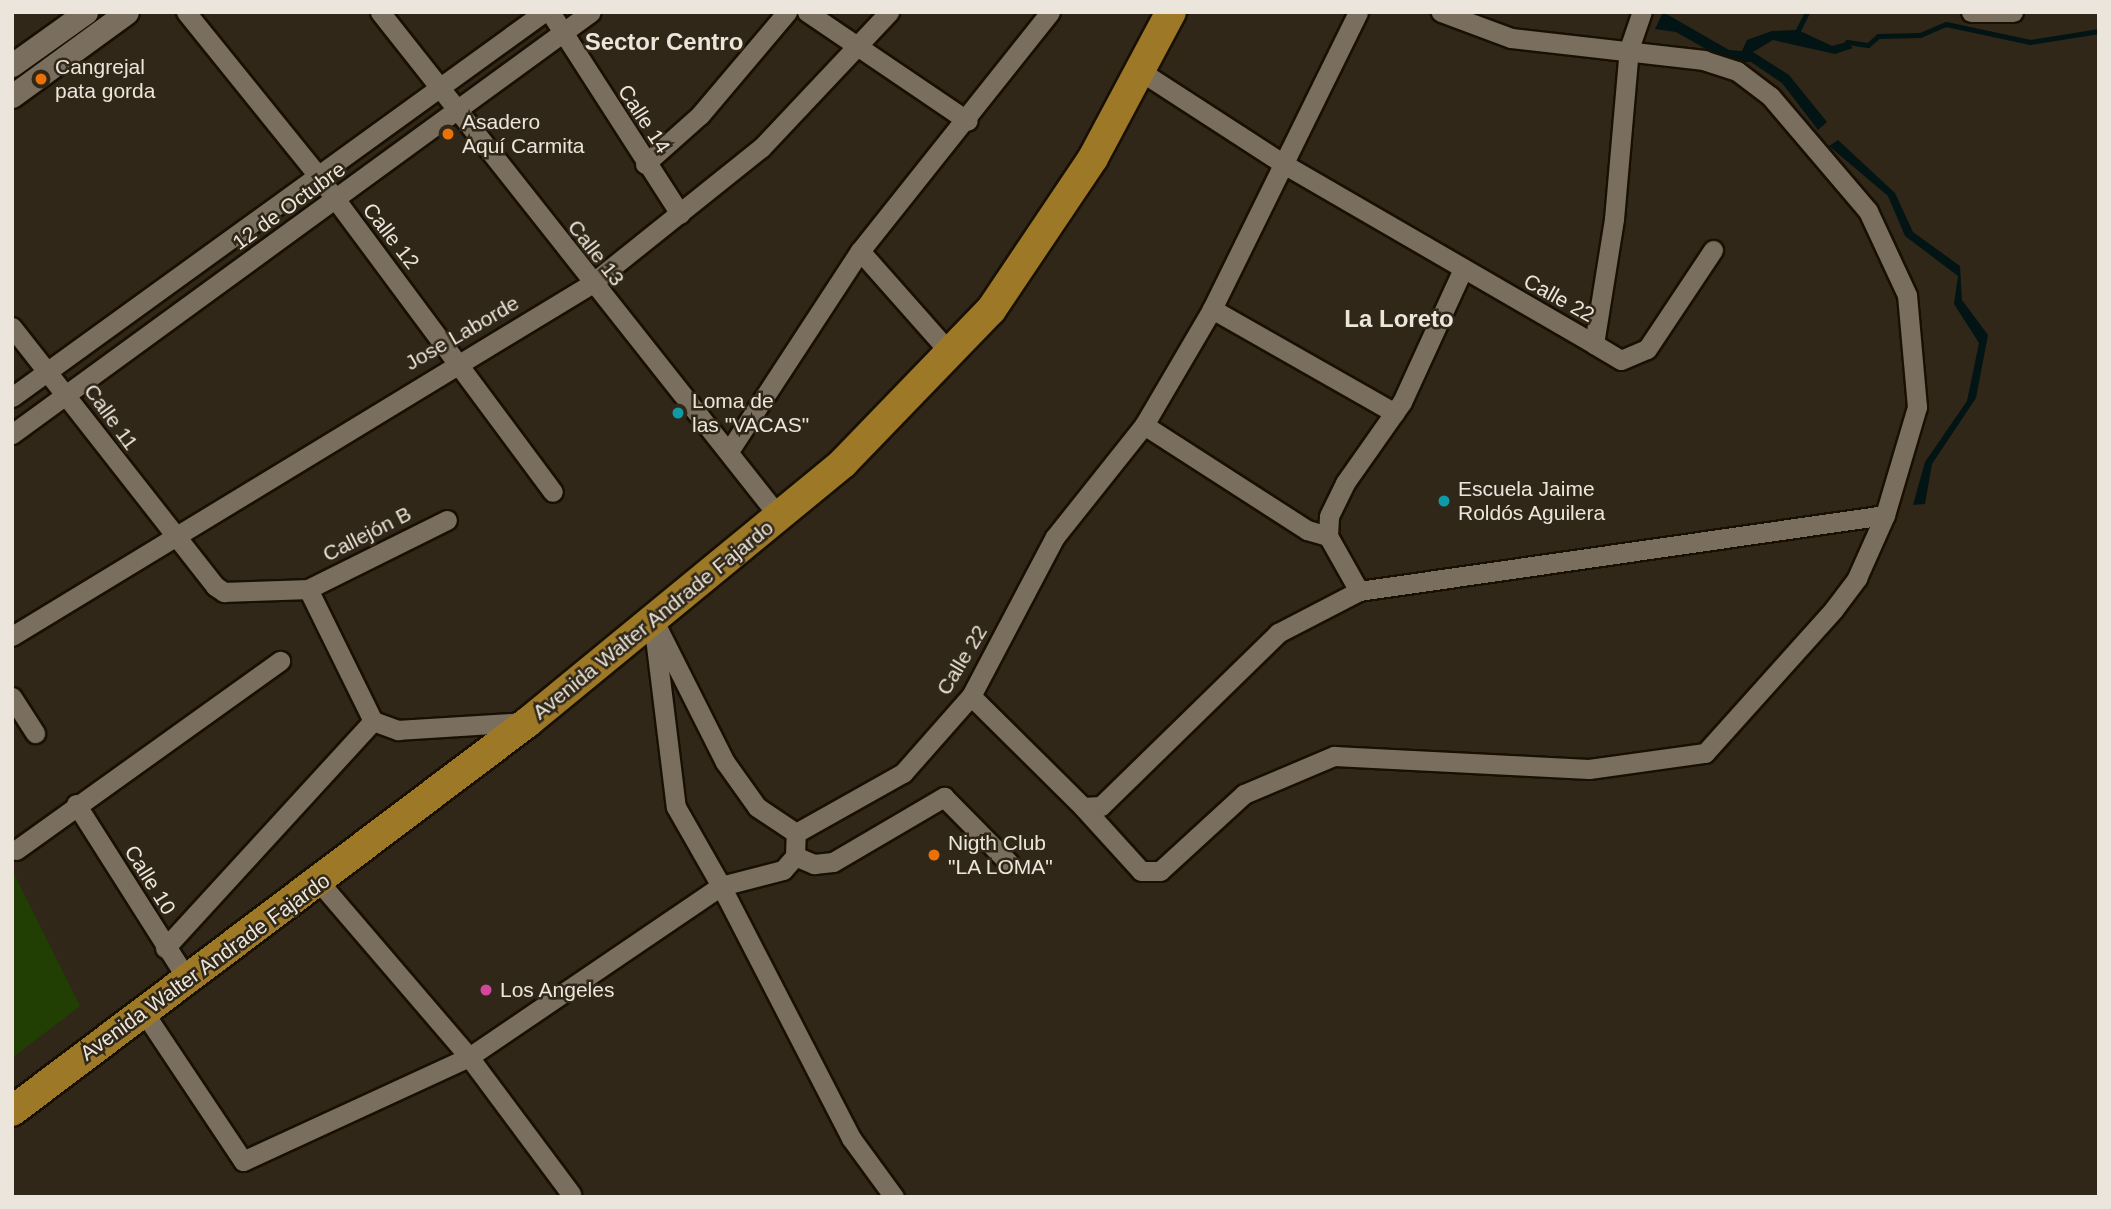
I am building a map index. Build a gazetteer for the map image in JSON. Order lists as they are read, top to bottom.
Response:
{
  "streets": {
    "main road": ["Avenida Walter Andrade Fajardo"],
    "street": [
      "Calle 14",
      "12 de Octubre",
      "Calle 12",
      "Calle 13",
      "Calle 22",
      "Jose Laborde",
      "Calle 11",
      "Callejón B",
      "Calle 10"
    ]
  },
  "crossings": [
    ["Calle 14", "12 de Octubre"],
    ["Calle 14", "Jose Laborde"],
    ["12 de Octubre", "Calle 12"],
    ["12 de Octubre", "Calle 13"],
    ["12 de Octubre", "Calle 11"],
    ["Calle 12", "Jose Laborde"],
    ["Calle 13", "Jose Laborde"],
    ["Calle 13", "Avenida Walter Andrade Fajardo"],
    ["Calle 22", "Avenida Walter Andrade Fajardo"],
    ["Jose Laborde", "Calle 11"],
    ["Calle 11", "Callejón B"],
    ["Avenida Walter Andrade Fajardo", "Calle 10"]
  ],
  "districts": ["Sector Centro", "La Loreto"],
  "places": [
    "Cangrejal pata gorda",
    "Asadero Aquí Carmita",
    "Loma de las \"VACAS\"",
    "Escuela Jaime Roldós Aguilera",
    "Nigth Club \"LA LOMA\"",
    "Los Angeles"
  ]
}
